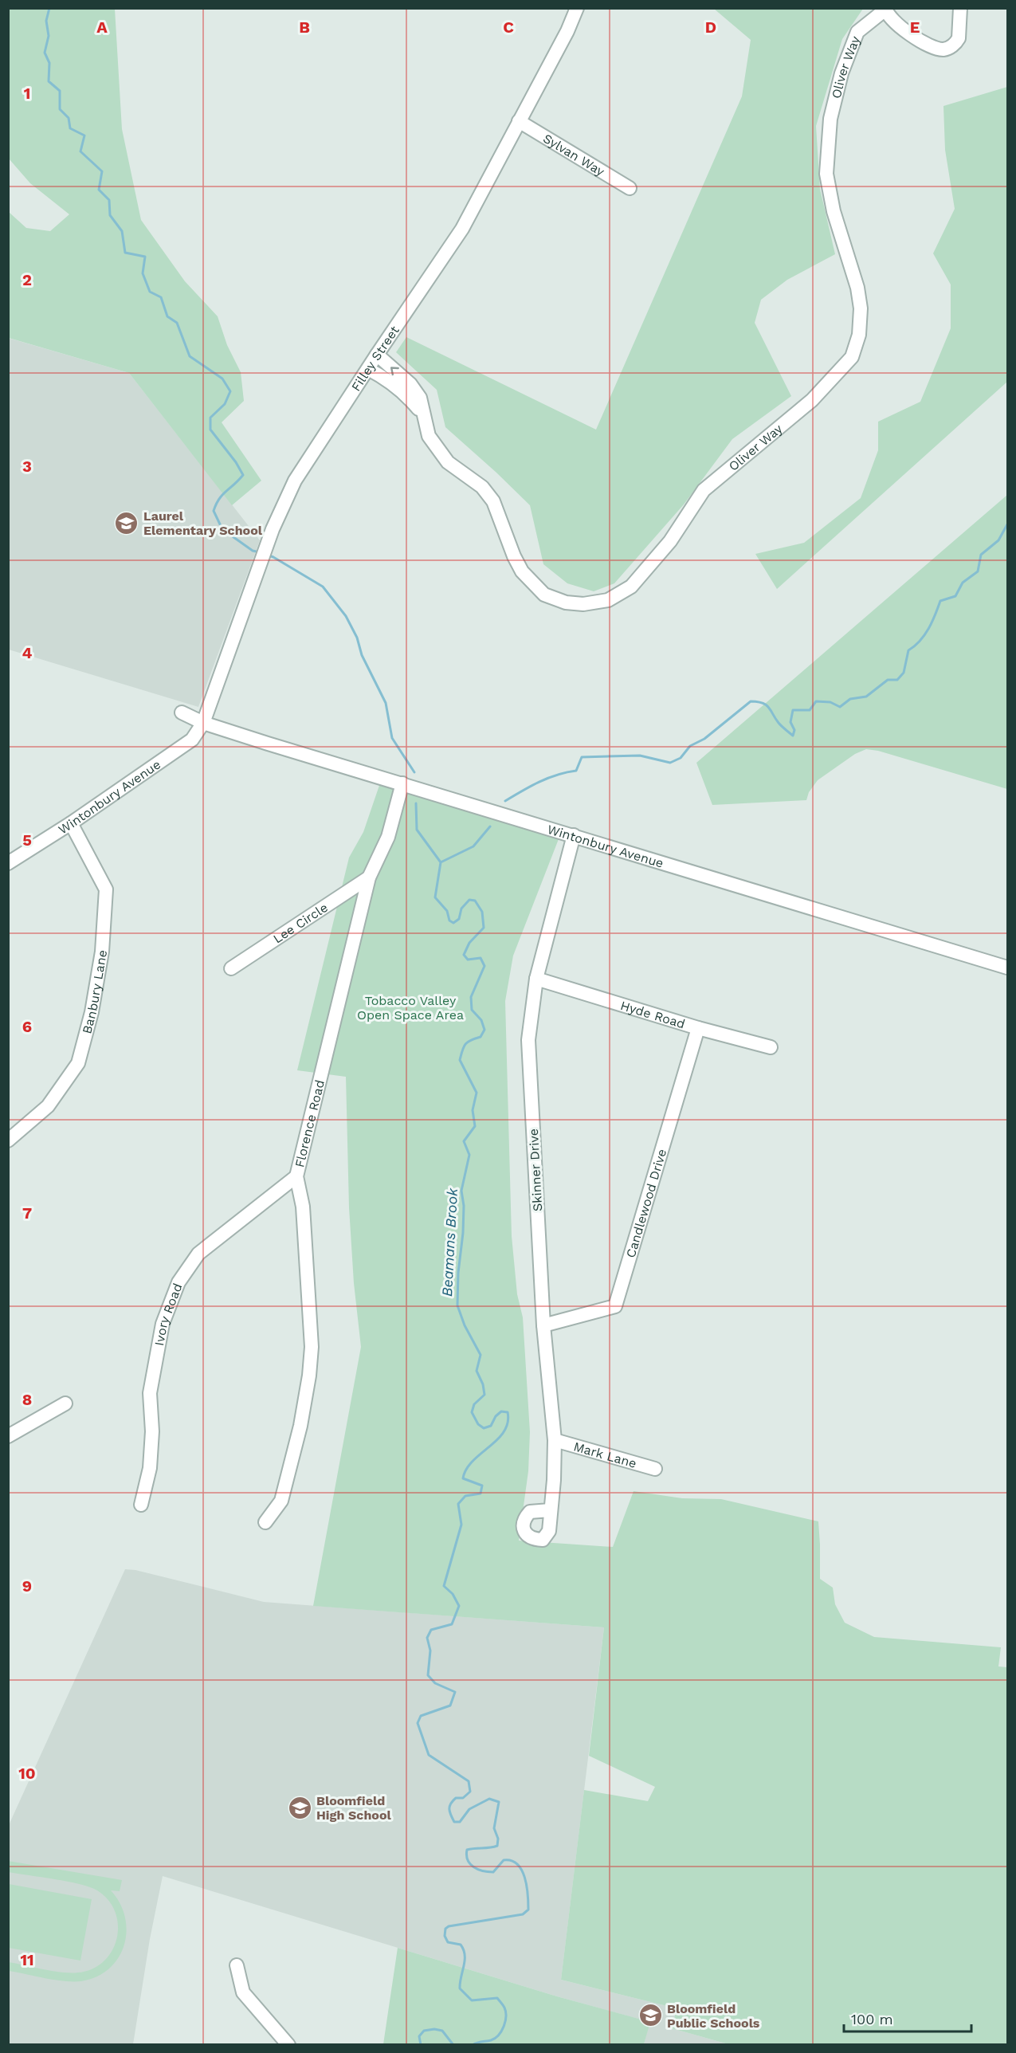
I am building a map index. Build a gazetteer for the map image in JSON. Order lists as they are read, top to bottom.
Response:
{
  "streets": {
    "street": [
      "Oliver Way",
      "Sylvan Way",
      "Filley Street",
      "Wintonbury Avenue",
      "Lee Circle",
      "Banbury Lane",
      "Hyde Road",
      "Florence Road",
      "Skinner Drive",
      "Candlewood Drive",
      "Ivory Road",
      "Mark Lane"
    ]
  },
  "crossings": [
    ["Oliver Way", "Filley Street"],
    ["Sylvan Way", "Filley Street"],
    ["Filley Street", "Wintonbury Avenue"],
    ["Wintonbury Avenue", "Banbury Lane"],
    ["Wintonbury Avenue", "Florence Road"],
    ["Wintonbury Avenue", "Skinner Drive"],
    ["Lee Circle", "Florence Road"],
    ["Hyde Road", "Skinner Drive"],
    ["Hyde Road", "Candlewood Drive"],
    ["Florence Road", "Ivory Road"],
    ["Skinner Drive", "Candlewood Drive"],
    ["Skinner Drive", "Mark Lane"]
  ],
  "water": ["Beamans Brook"],
  "parks": ["Tobacco Valley Open Space Area"],
  "places": {
    "school or university": ["Laurel Elementary School", "Bloomfield High School", "Bloomfield Public Schools"]
  },
  "scale_bar": "100 m",
  "grid": {
    "columns": [
      "A",
      "B",
      "C",
      "D",
      "E"
    ],
    "rows": [
      "1",
      "2",
      "3",
      "4",
      "5",
      "6",
      "7",
      "8",
      "9",
      "10",
      "11"
    ]
  }
}
